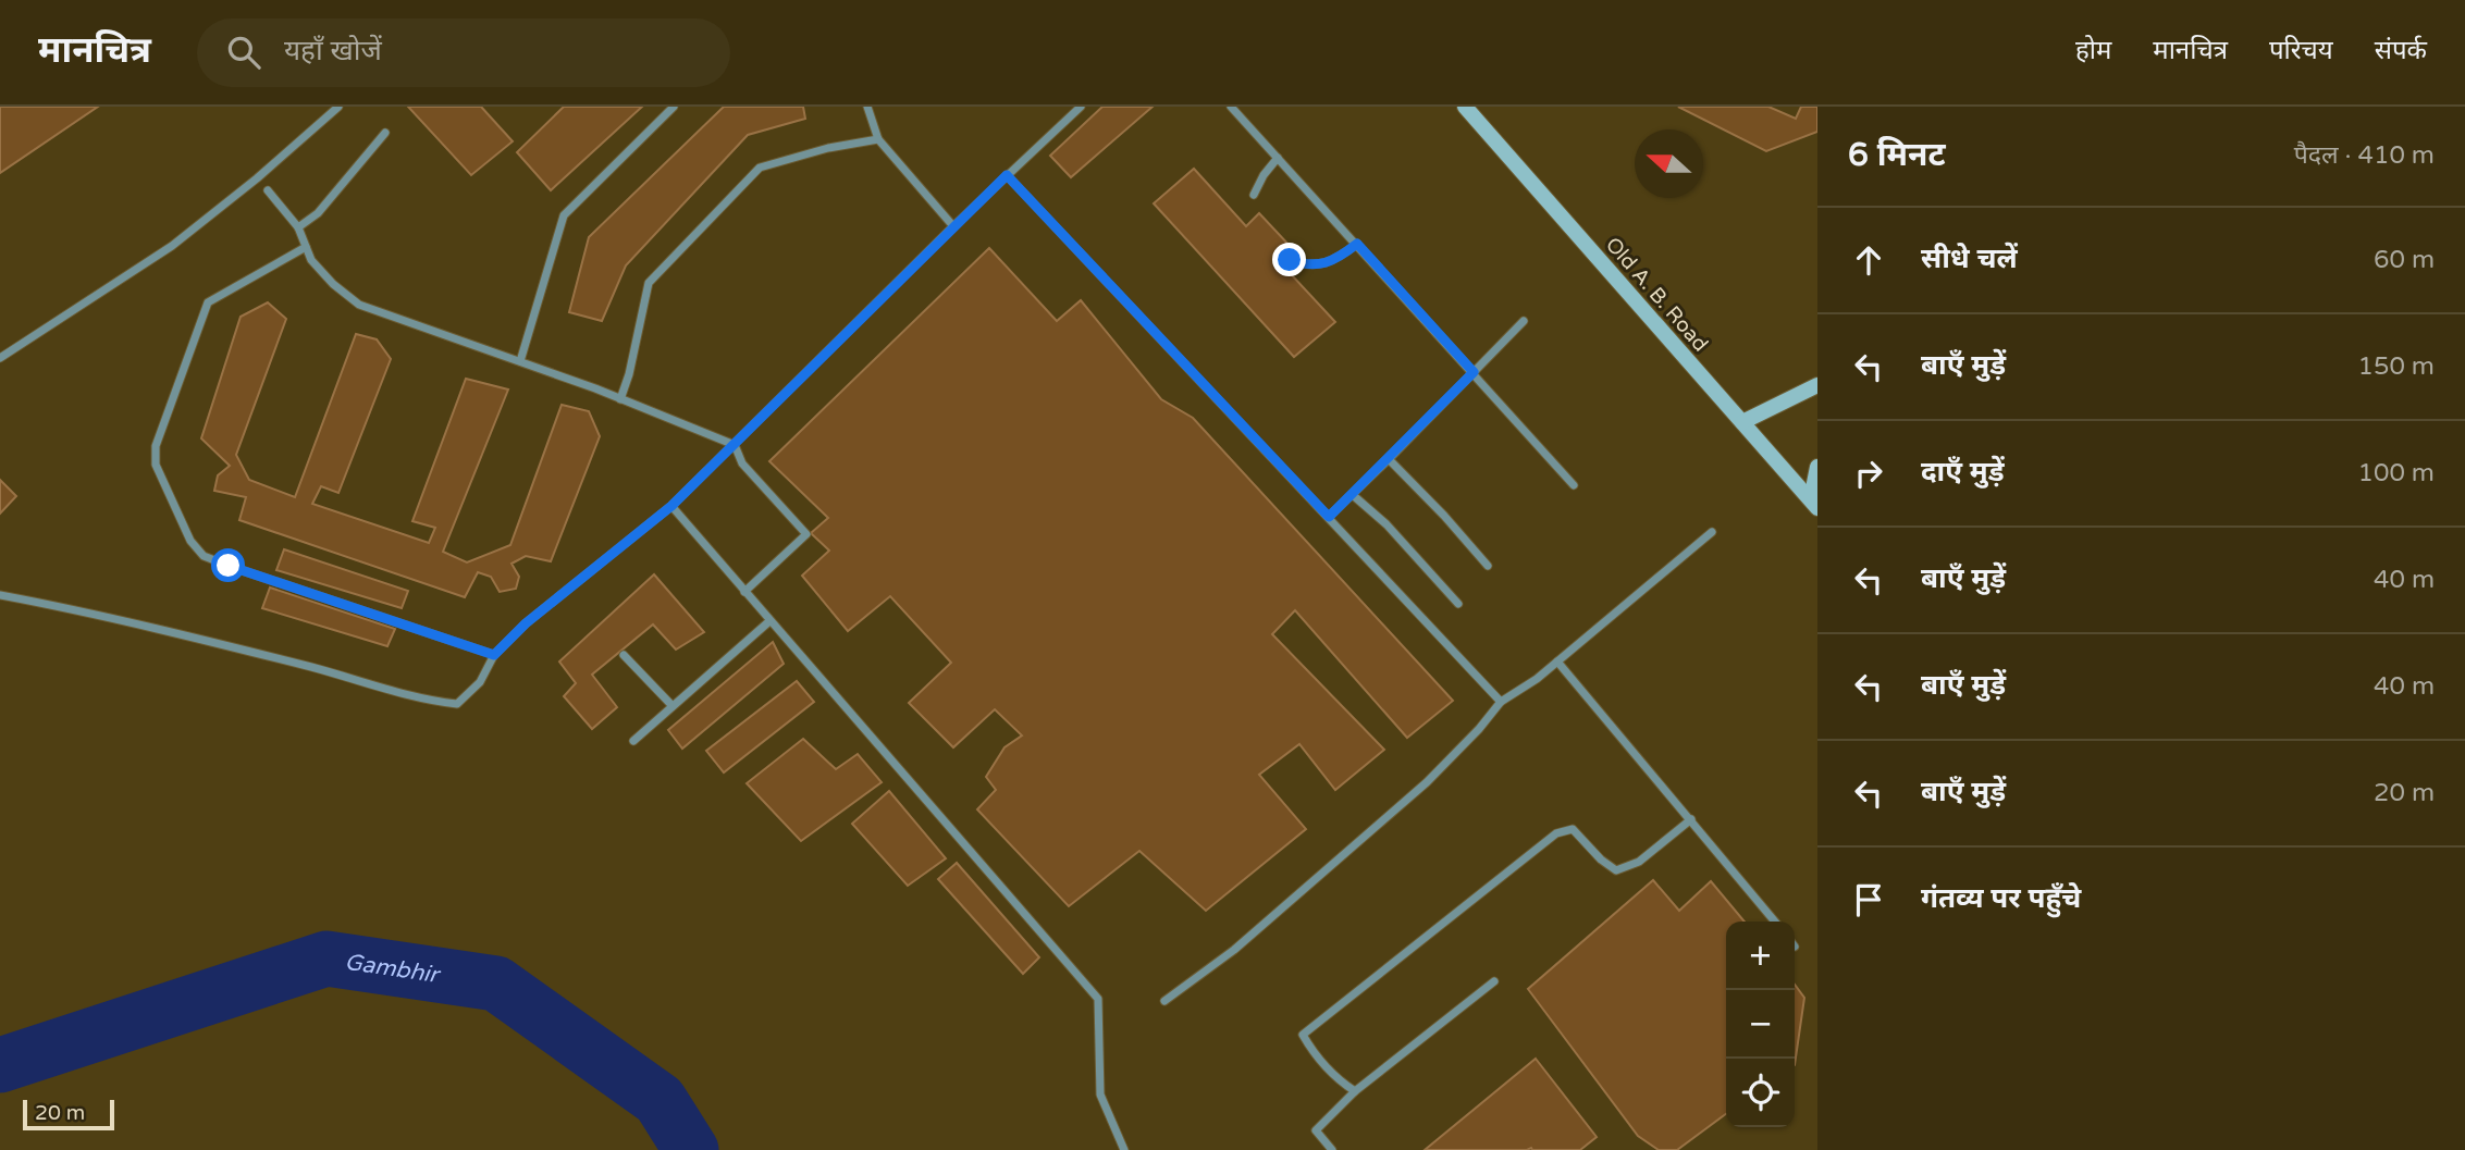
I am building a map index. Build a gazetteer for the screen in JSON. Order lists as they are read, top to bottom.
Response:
{
  "streets": {
    "street": ["Old A. B. Road"]
  },
  "water": ["Gambhir"],
  "scale_bar": "20 m",
  "north": "left",
  "page": {
    "header": "मानचित्र",
    "search": "यहाँ खोजें",
    "nav": [
      "होम",
      "मानचित्र",
      "परिचय",
      "संपर्क"
    ],
    "heading": ["6 मिनट", "पैदल · 410 m"],
    "list": [
      ["सीधे चलें", "60 m"],
      ["बाएँ मुड़ें", "150 m"],
      ["दाएँ मुड़ें", "100 m"],
      ["बाएँ मुड़ें", "40 m"],
      ["बाएँ मुड़ें", "40 m"],
      ["बाएँ मुड़ें", "20 m"],
      "गंतव्य पर पहुँचे"
    ],
    "map_buttons": ["+", "−"],
    "scale": "20 m"
  }
}
